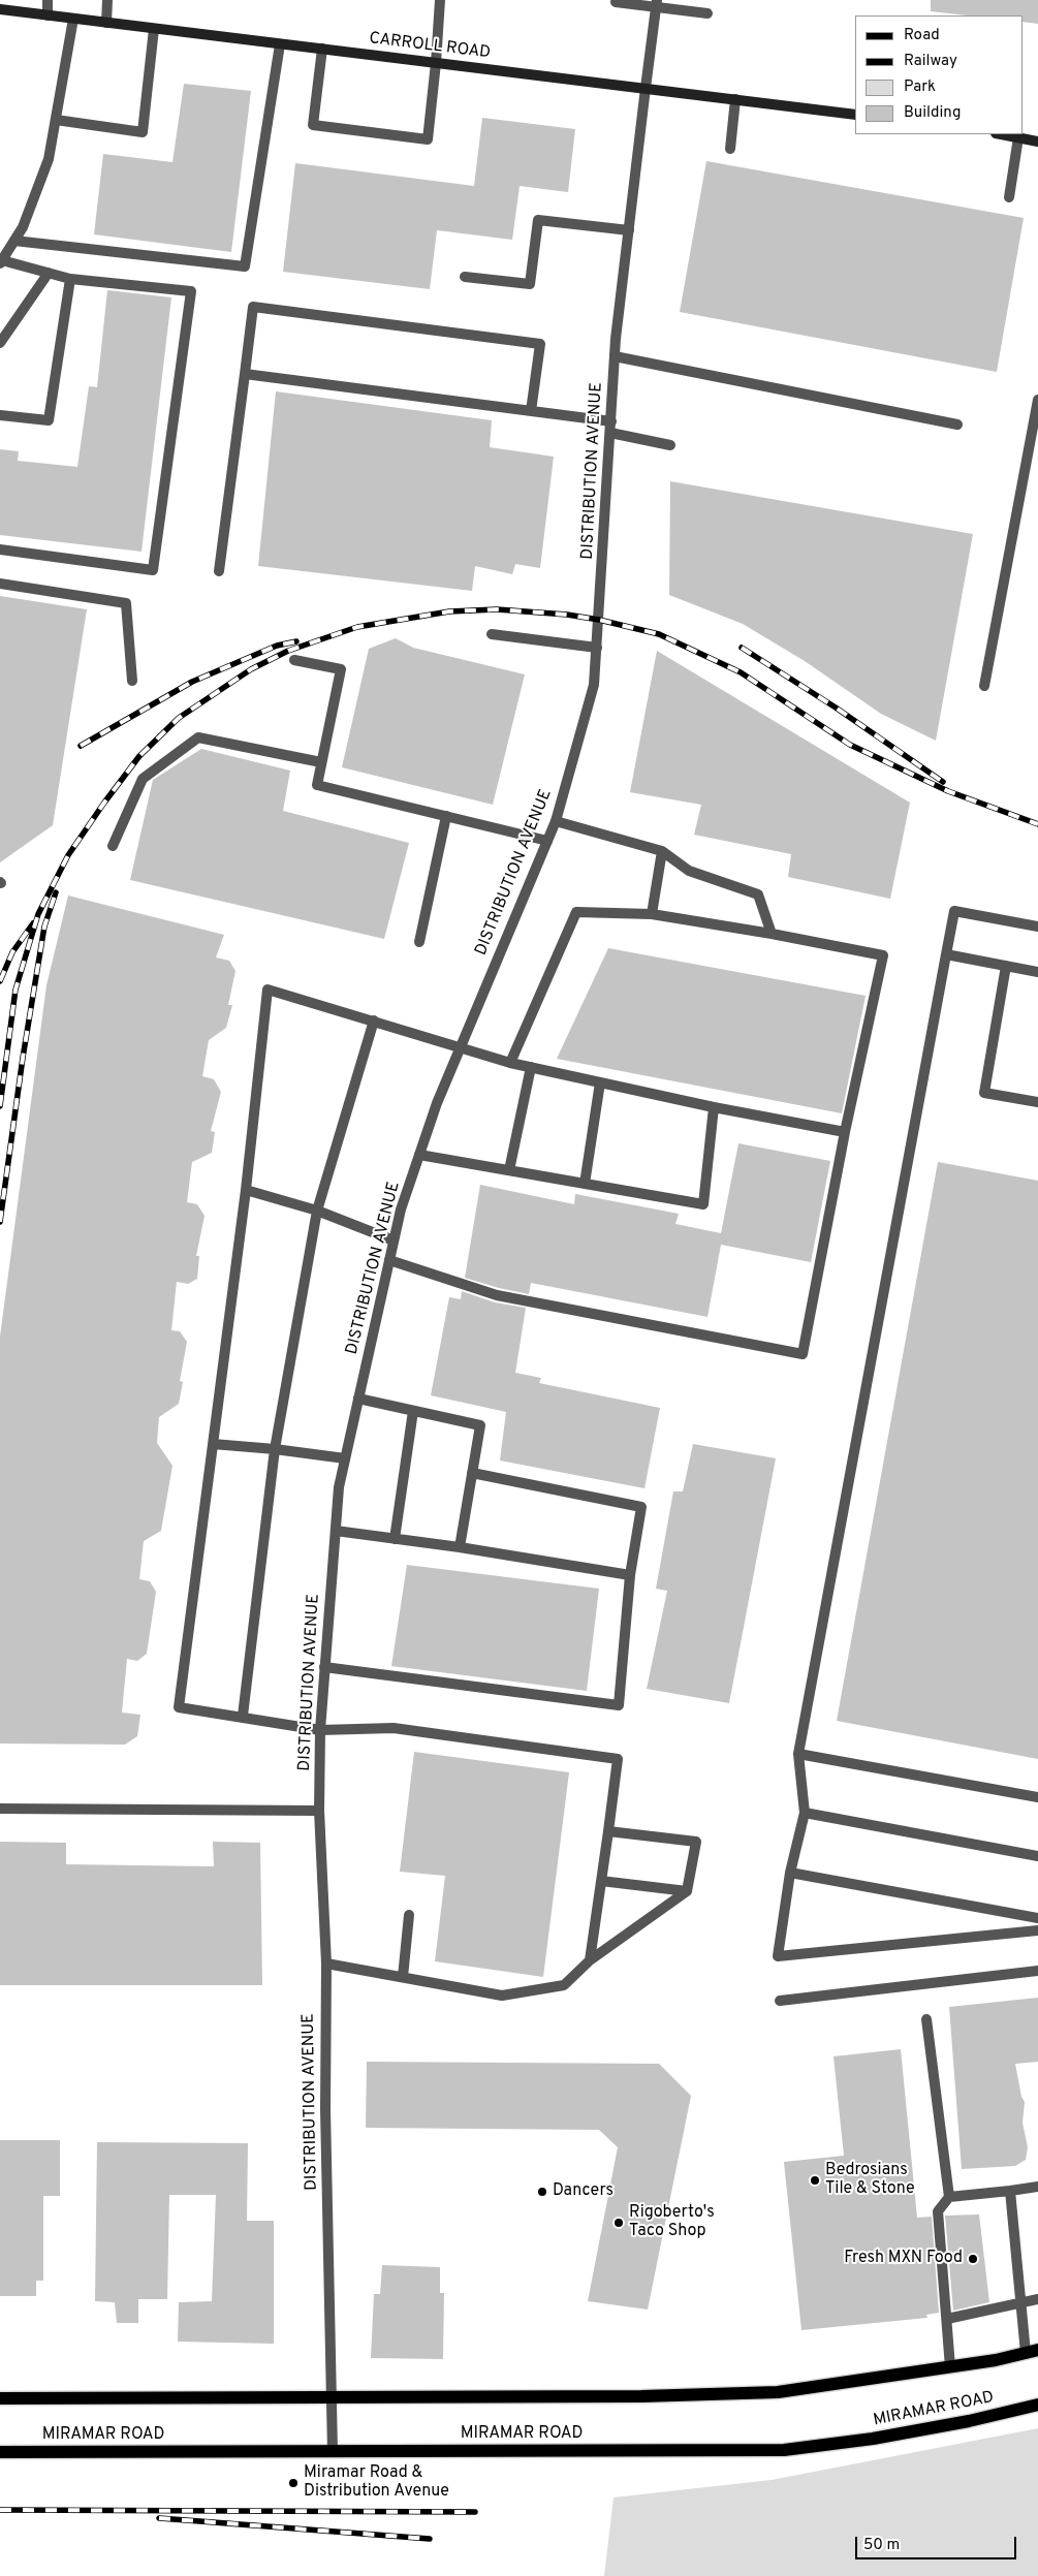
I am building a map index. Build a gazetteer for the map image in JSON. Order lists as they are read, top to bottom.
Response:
{
  "streets": {
    "main road": ["CARROLL ROAD", "MIRAMAR ROAD"],
    "street": ["DISTRIBUTION AVENUE"]
  },
  "crossings": [
    ["CARROLL ROAD", "DISTRIBUTION AVENUE"],
    ["DISTRIBUTION AVENUE", "MIRAMAR ROAD"]
  ],
  "places": [
    "Bedrosians Tile & Stone",
    "Dancers",
    "Rigoberto's Taco Shop",
    "Fresh MXN Food",
    "Miramar Road & Distribution Avenue"
  ],
  "legend": [
    "Road",
    "Railway",
    "Park",
    "Building"
  ],
  "scale_bar": "50 m"
}
